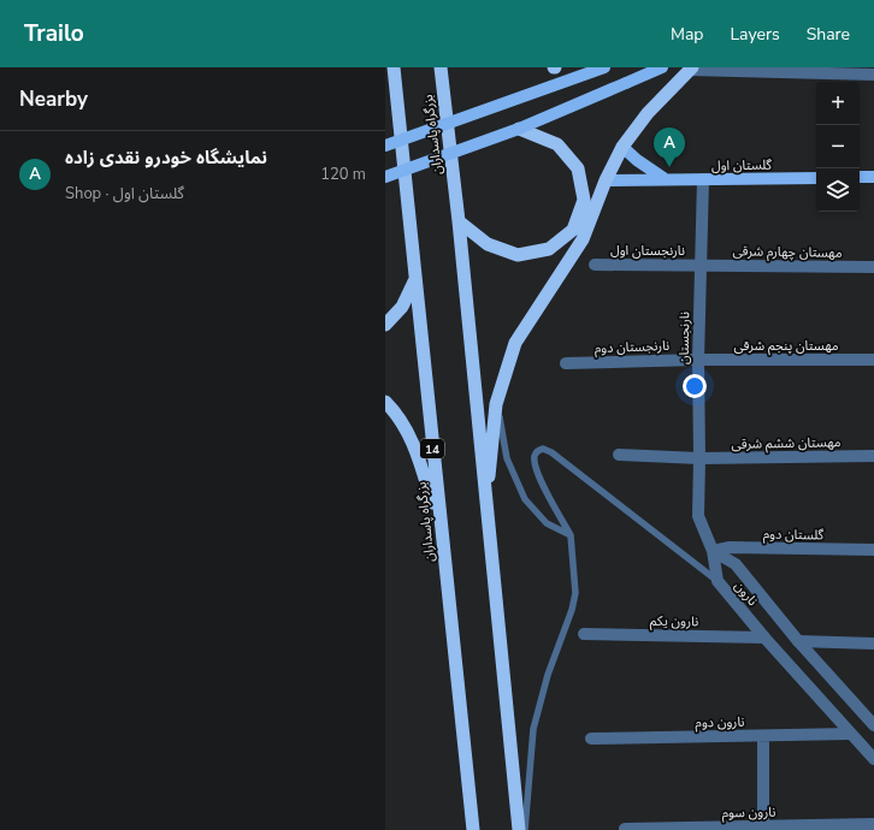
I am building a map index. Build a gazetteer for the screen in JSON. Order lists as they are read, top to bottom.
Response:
{
  "streets": {
    "highway": ["بزرگراه پاسداران", "14"],
    "main road": ["گلستان اول"],
    "street": [
      "نارنجستان اول",
      "مهستان چهارم شرقی",
      "نارنجستان",
      "مهستان پنجم شرقی",
      "نارنجستان دوم",
      "مهستان ششم شرقی",
      "گلستان دوم",
      "نارون",
      "نارون یکم",
      "نارون دوم",
      "نارون سوم"
    ]
  },
  "crossings": [
    ["گلستان اول", "نارنجستان"],
    ["نارنجستان اول", "مهستان چهارم شرقی"],
    ["نارنجستان اول", "نارنجستان"],
    ["مهستان چهارم شرقی", "نارنجستان"],
    ["نارنجستان", "مهستان پنجم شرقی"],
    ["نارنجستان", "نارنجستان دوم"],
    ["نارنجستان", "مهستان ششم شرقی"],
    ["نارنجستان", "گلستان دوم"],
    ["نارنجستان", "نارون"],
    ["مهستان پنجم شرقی", "نارنجستان دوم"],
    ["گلستان دوم", "نارون"],
    ["نارون", "نارون یکم"],
    ["نارون", "نارون دوم"]
  ],
  "page": {
    "header": "Trailo",
    "nav": ["Map", "Layers", "Share"],
    "heading": "Nearby",
    "map_buttons": ["+", "−"],
    "pins": "A",
    "list": [
      {
        "mark": "A",
        "name": "نمایشگاه خودرو نقدی زاده",
        "note": "Shop · گلستان اول",
        "value": "120 m"
      }
    ]
  }
}
